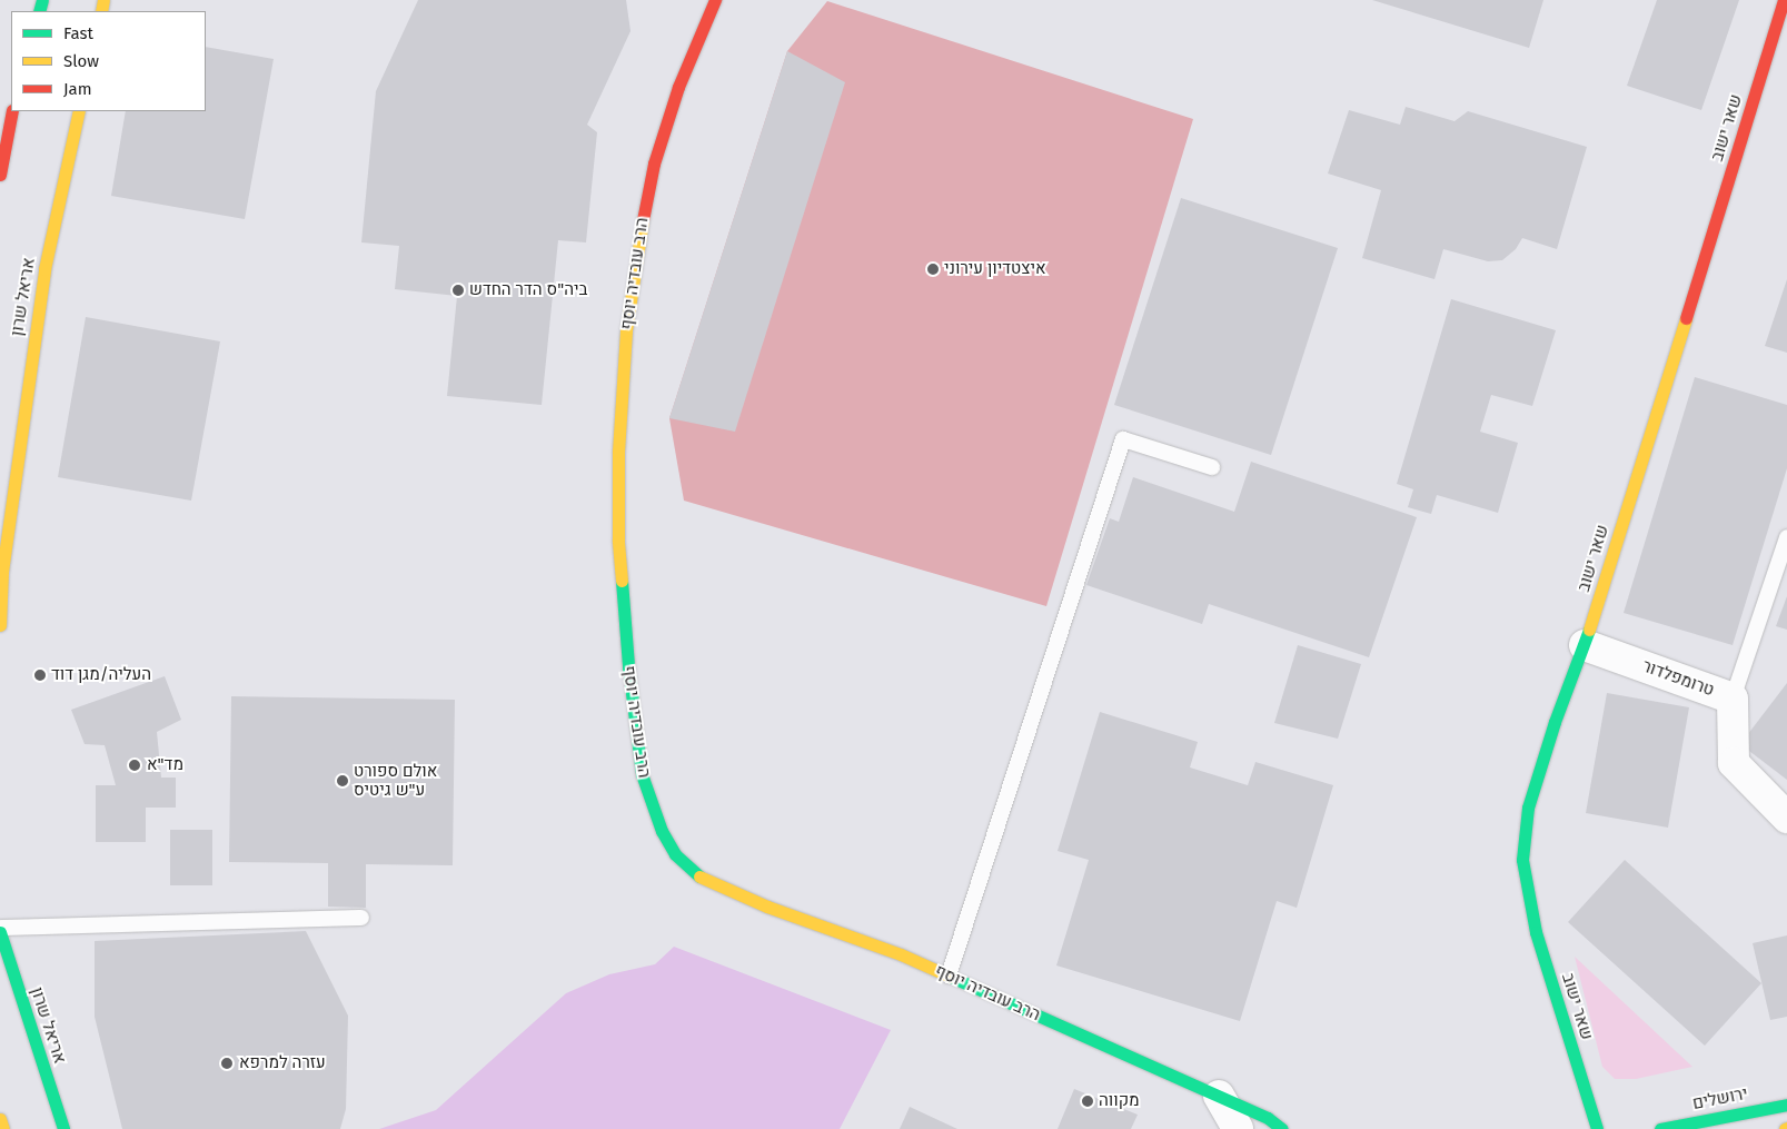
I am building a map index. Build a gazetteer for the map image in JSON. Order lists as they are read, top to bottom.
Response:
{
  "streets": {
    "street": [
      "שאר ישוב",
      "הרב עובדיה יוסף",
      "אריאל שרון",
      "טרומפלדור",
      "ירושלים"
    ]
  },
  "crossings": [
    ["שאר ישוב", "טרומפלדור"]
  ],
  "places": [
    "איצטדיון עירוני",
    "ביה\"ס הדר החדש",
    "העליה/מגן דוד",
    "מד\"א",
    "אולם ספורט ע\"ש גיטיס",
    "עזרה למרפא",
    "מקווה"
  ],
  "legend": ["Fast", "Slow", "Jam"]
}
